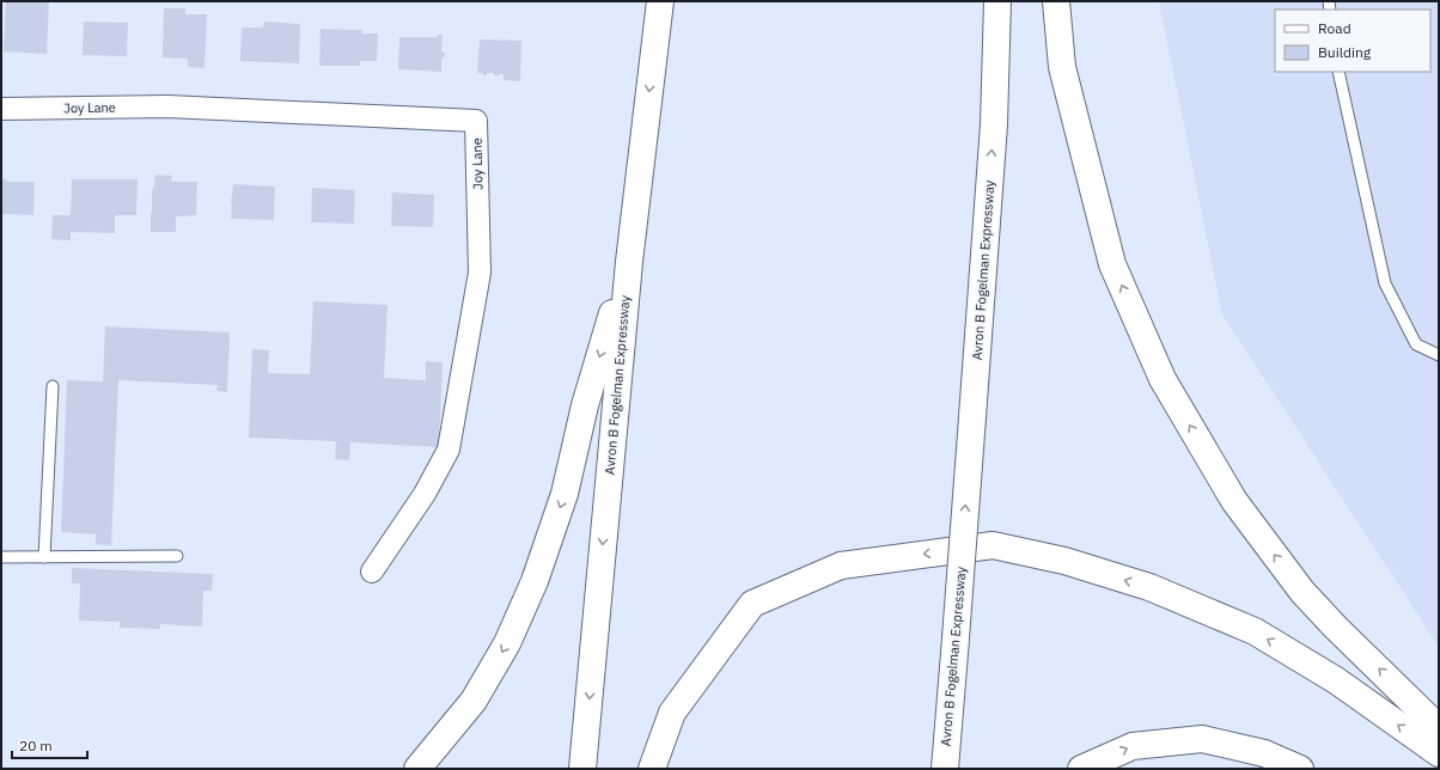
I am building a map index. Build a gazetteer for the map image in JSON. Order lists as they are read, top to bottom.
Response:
{
  "streets": {
    "highway": ["Avron B Fogelman Expressway"],
    "street": ["Joy Lane"]
  },
  "legend": ["Road", "Building"],
  "scale_bar": "20 m"
}
